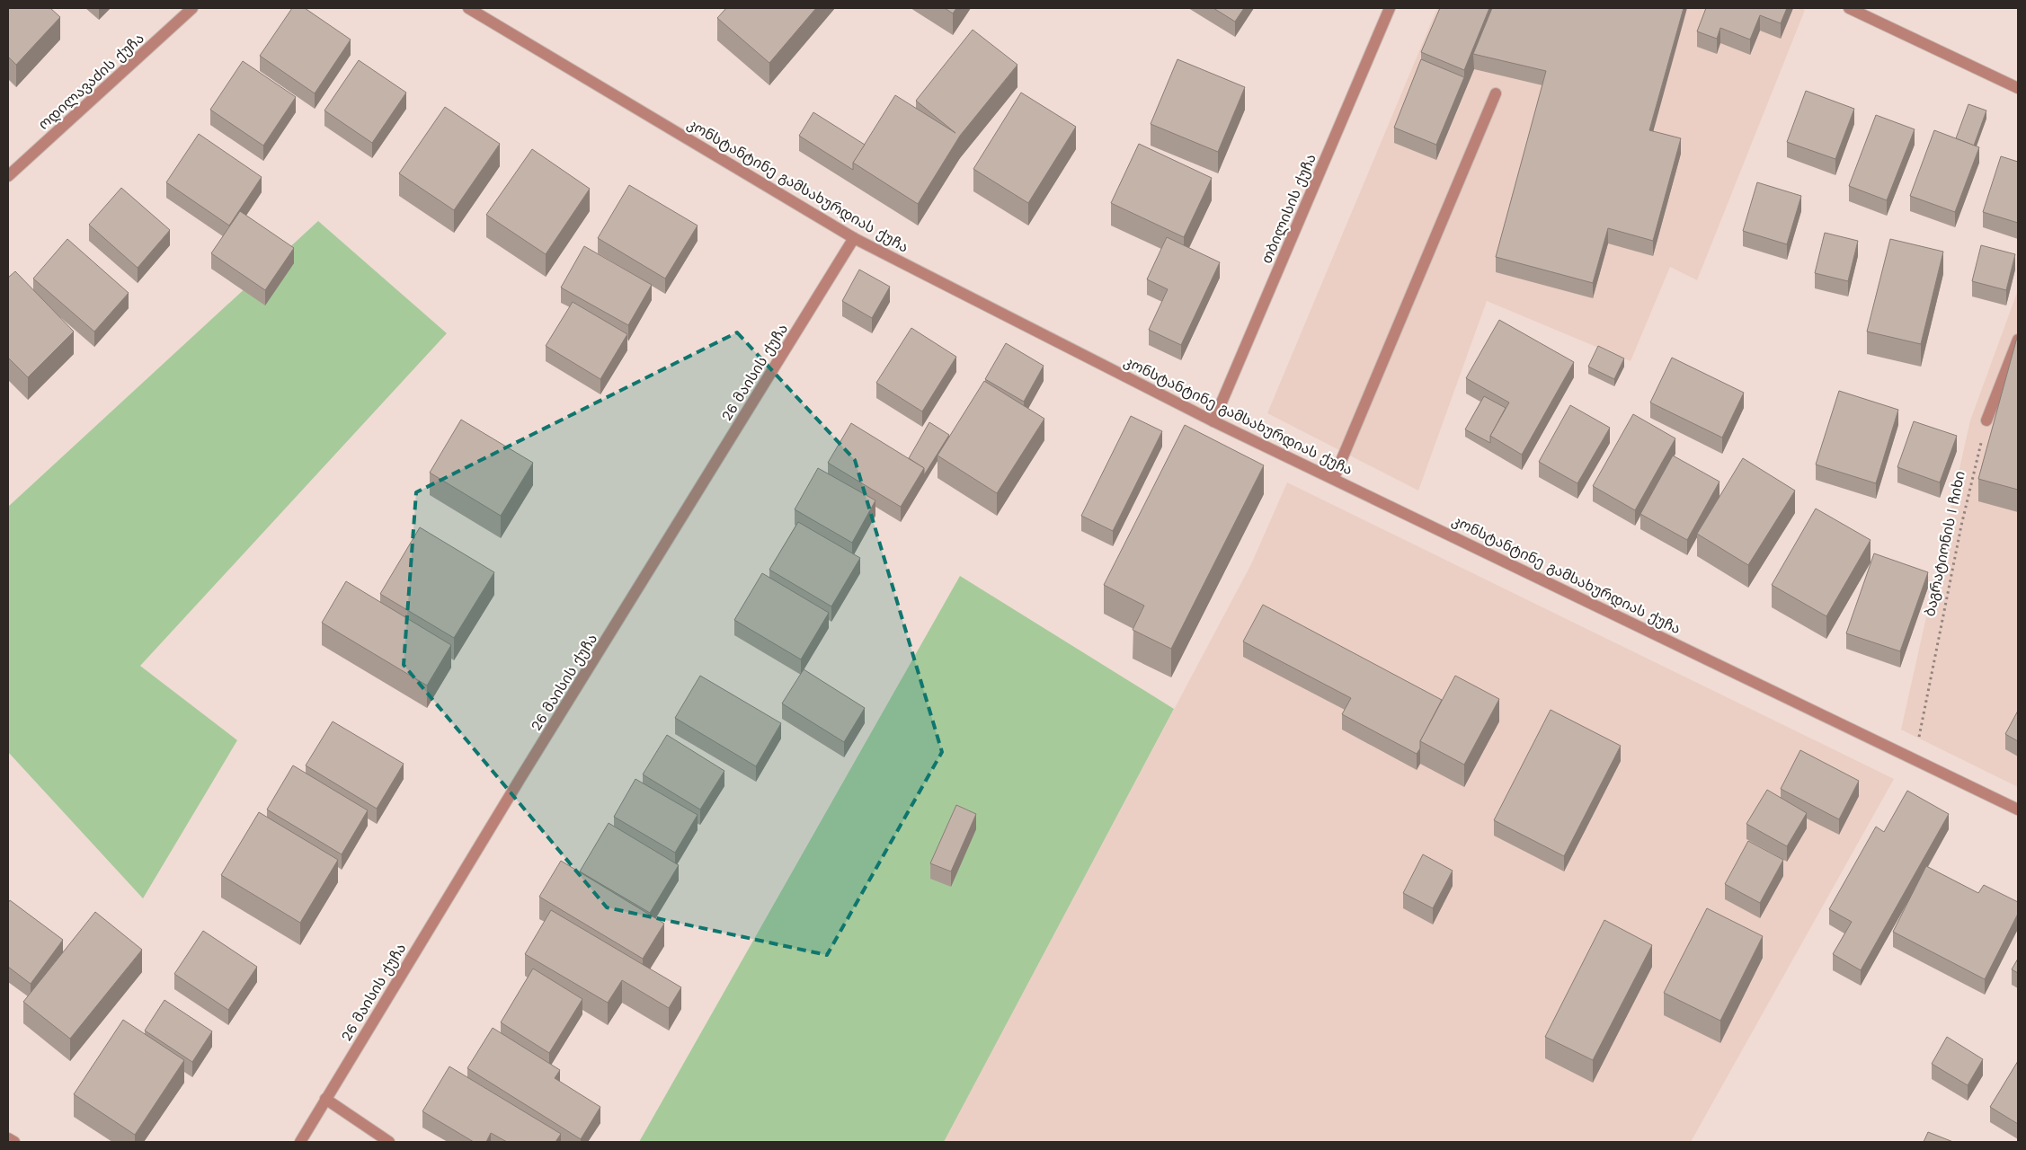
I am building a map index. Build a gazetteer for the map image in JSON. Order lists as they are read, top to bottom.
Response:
{
  "streets": {
    "street": [
      "ოდილავაძის ქუჩა",
      "კონსტანტინე გამსახურდიას ქუჩა",
      "თბილისის ქუჩა",
      "26 მაისის ქუჩა"
    ],
    "path": ["ბაგრატიონის I ჩიხი"]
  },
  "crossings": [
    ["კონსტანტინე გამსახურდიას ქუჩა", "თბილისის ქუჩა"],
    ["კონსტანტინე გამსახურდიას ქუჩა", "26 მაისის ქუჩა"],
    ["კონსტანტინე გამსახურდიას ქუჩა", "ბაგრატიონის I ჩიხი"]
  ]
}
